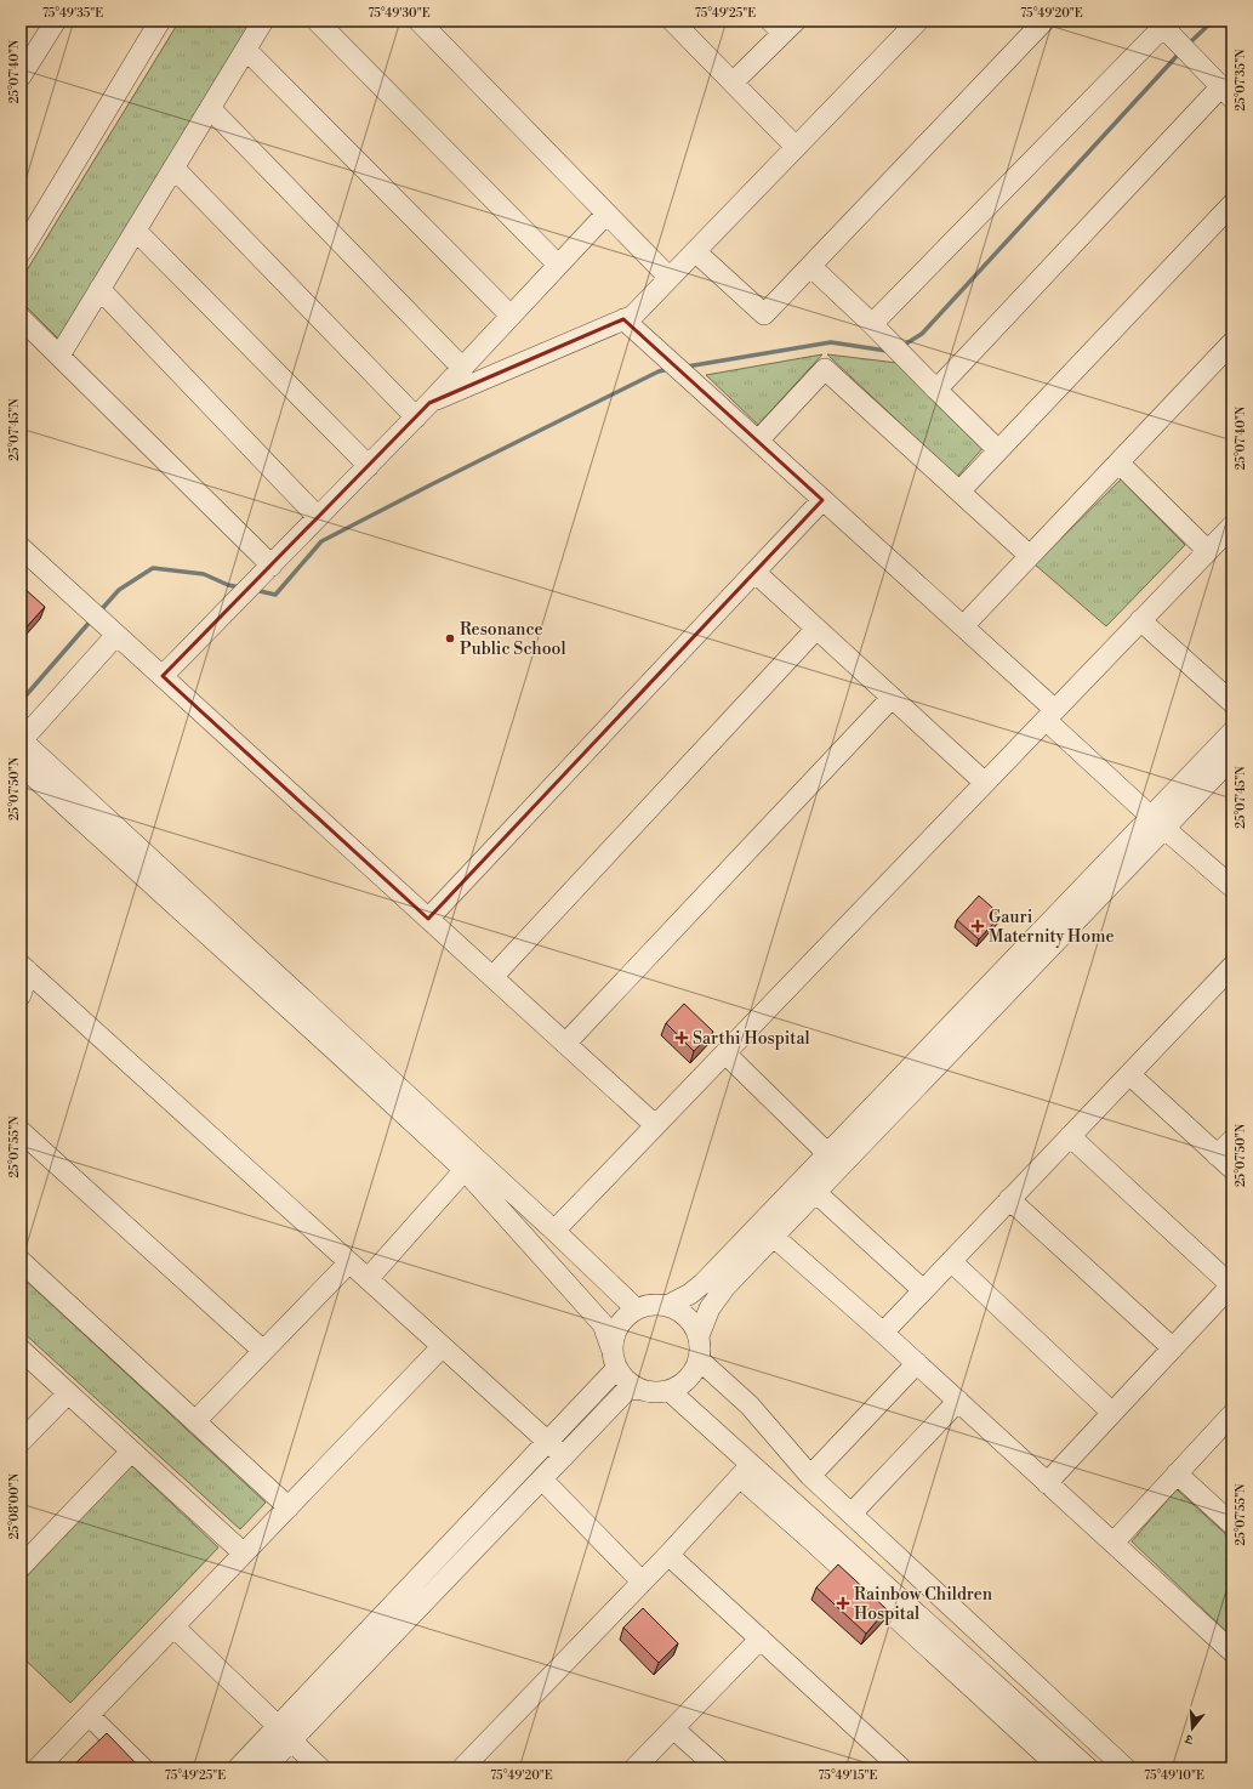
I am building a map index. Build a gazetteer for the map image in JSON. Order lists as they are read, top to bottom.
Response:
{
  "places": {
    "other": ["Resonance Public School"],
    "health": ["Gauri Maternity Home", "Sarthi Hospital", "Rainbow Children Hospital"]
  },
  "north": "bottom",
  "coordinates": [
    "75°49'35\"E",
    "75°49'30\"E",
    "75°49'25\"E",
    "75°49'20\"E",
    "25°07'40\"N",
    "25°07'35\"N",
    "25°07'45\"N",
    "25°07'50\"N",
    "25°07'55\"N",
    "25°08'00\"N",
    "75°49'15\"E",
    "75°49'10\"E"
  ]
}
